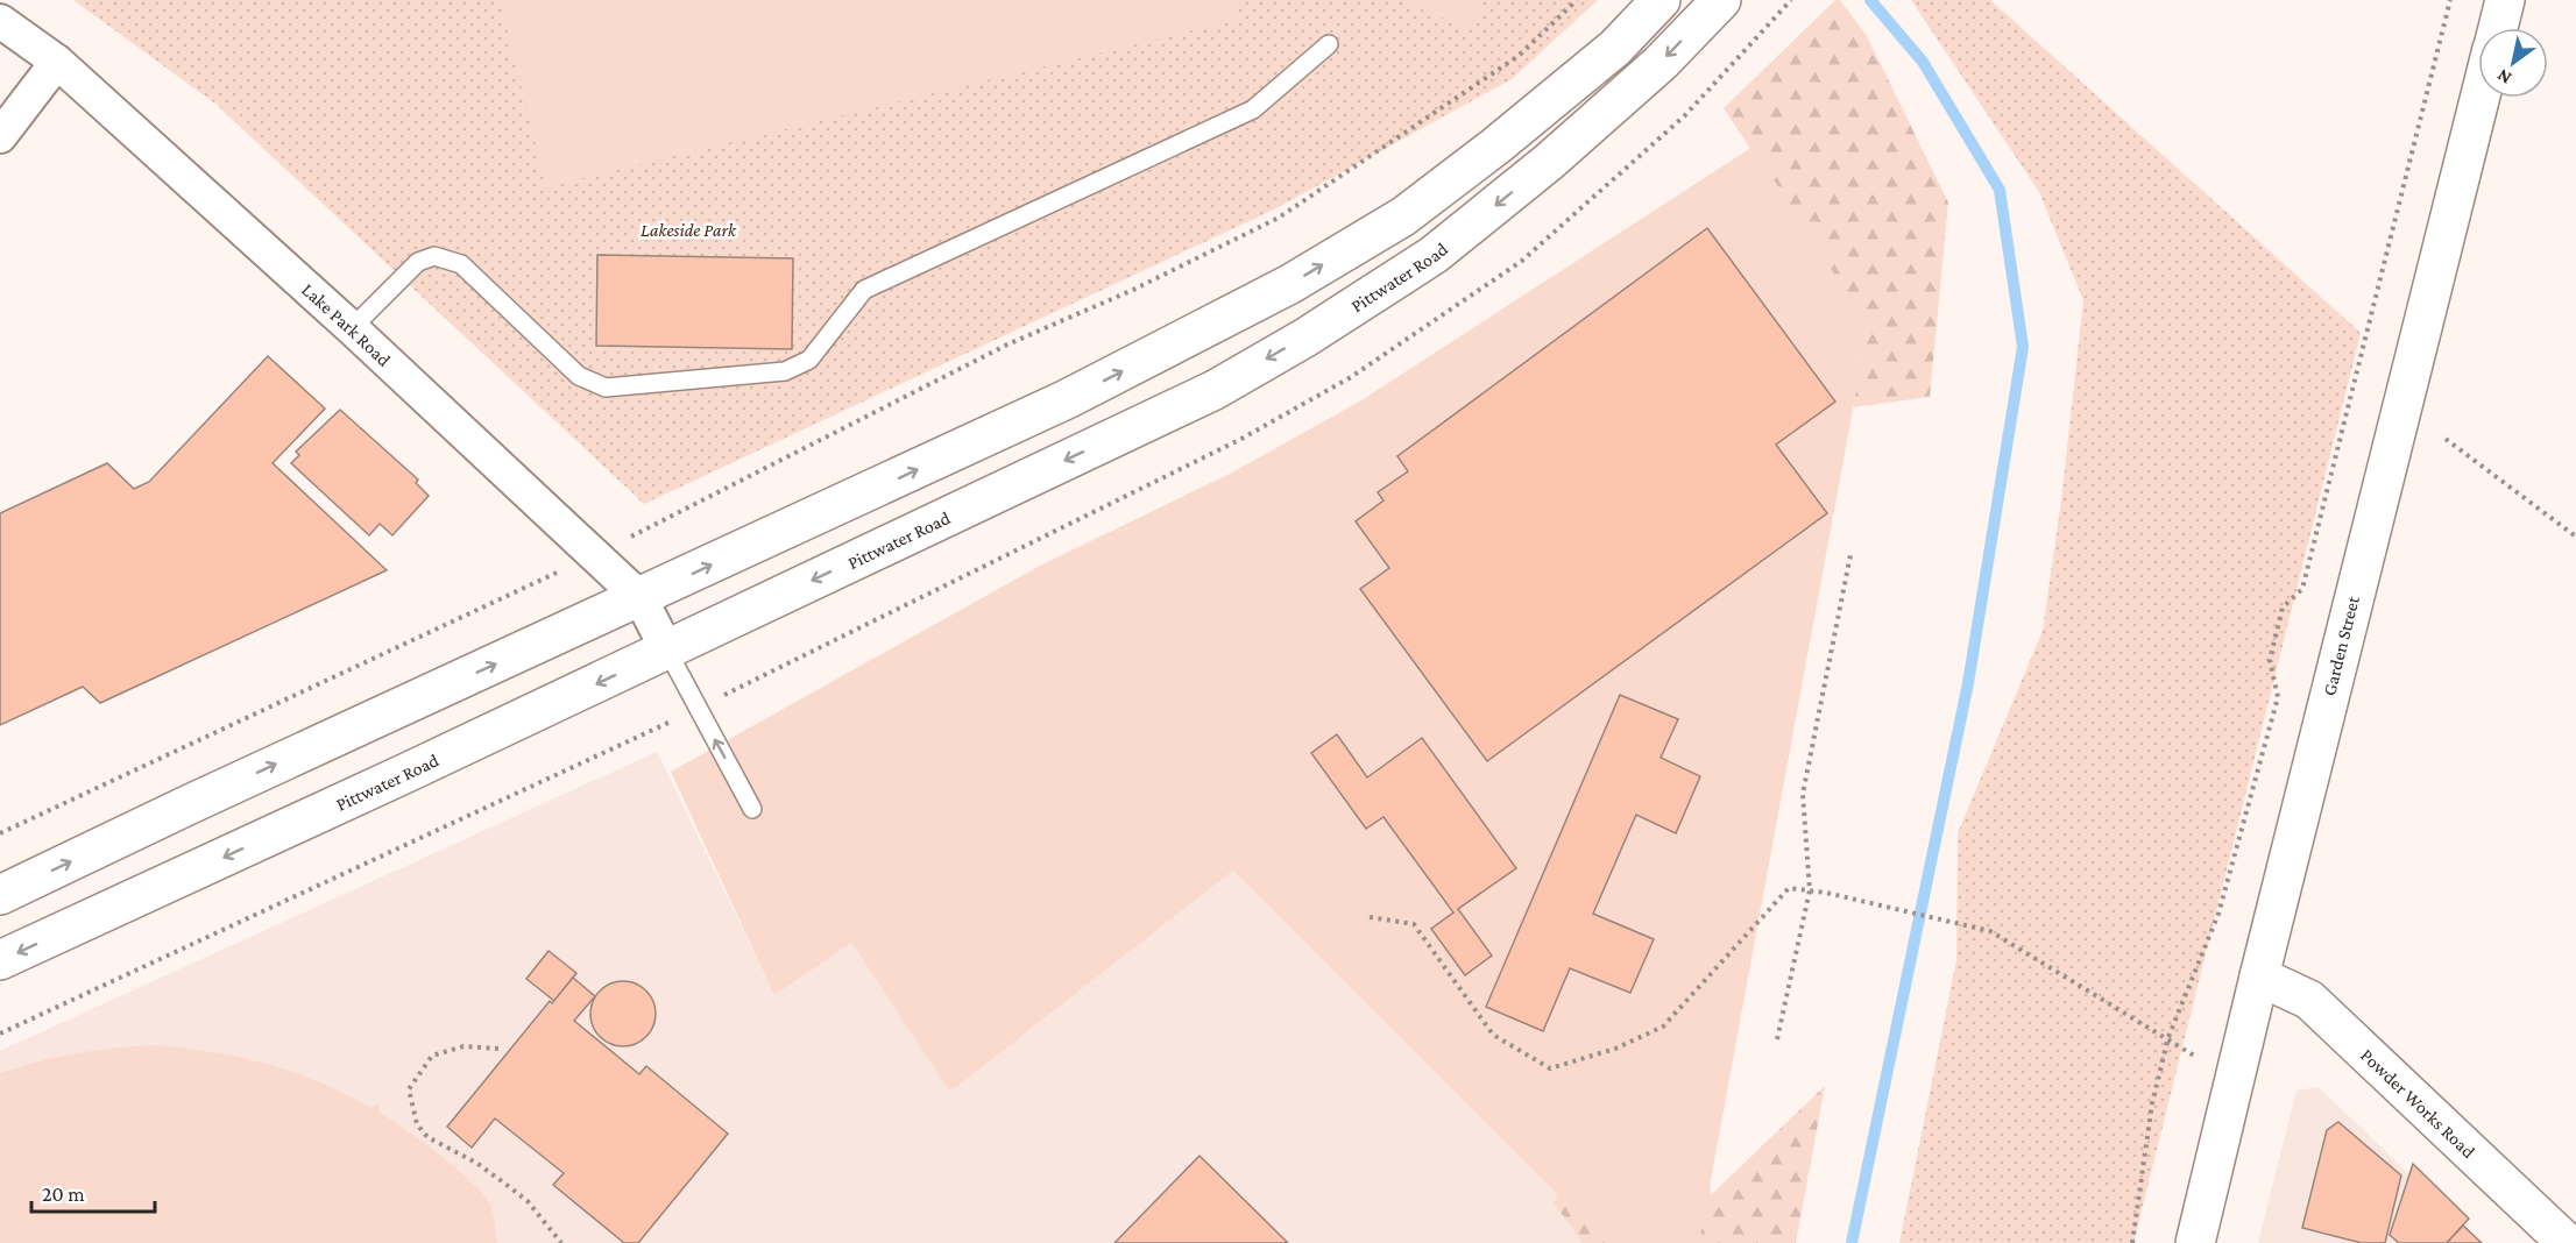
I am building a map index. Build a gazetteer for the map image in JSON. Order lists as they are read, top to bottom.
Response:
{
  "streets": {
    "main road": ["Pittwater Road", "Garden Street", "Powder Works Road"],
    "street": ["Lake Park Road"]
  },
  "crossings": [
    ["Pittwater Road", "Lake Park Road"],
    ["Garden Street", "Powder Works Road"]
  ],
  "parks": ["Lakeside Park"],
  "scale_bar": "20 m",
  "north": "bottom left"
}
